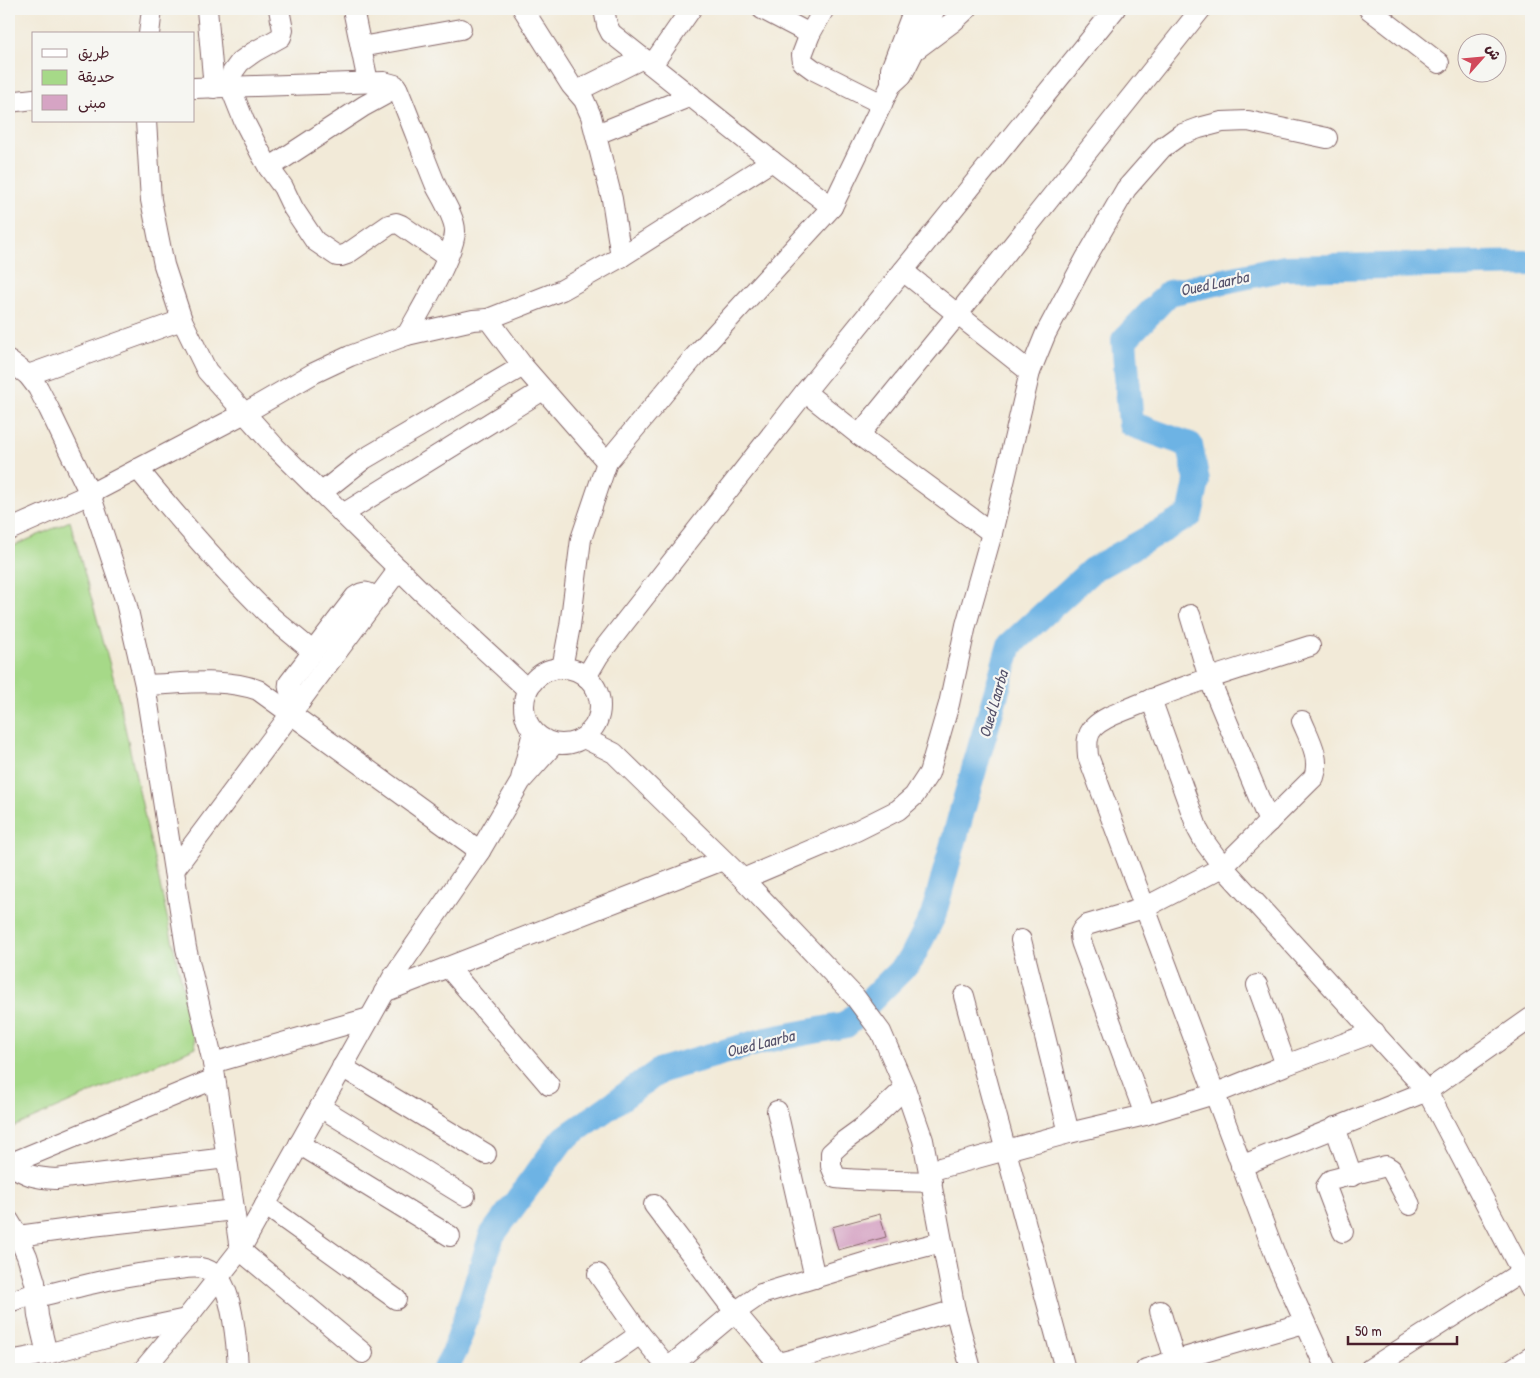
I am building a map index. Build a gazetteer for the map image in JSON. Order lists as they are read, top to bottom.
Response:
{
  "water": ["Oued Laarba"],
  "legend": ["طريق", "حديقة", "مبنى"],
  "scale_bar": "50 m",
  "north": "top right"
}
